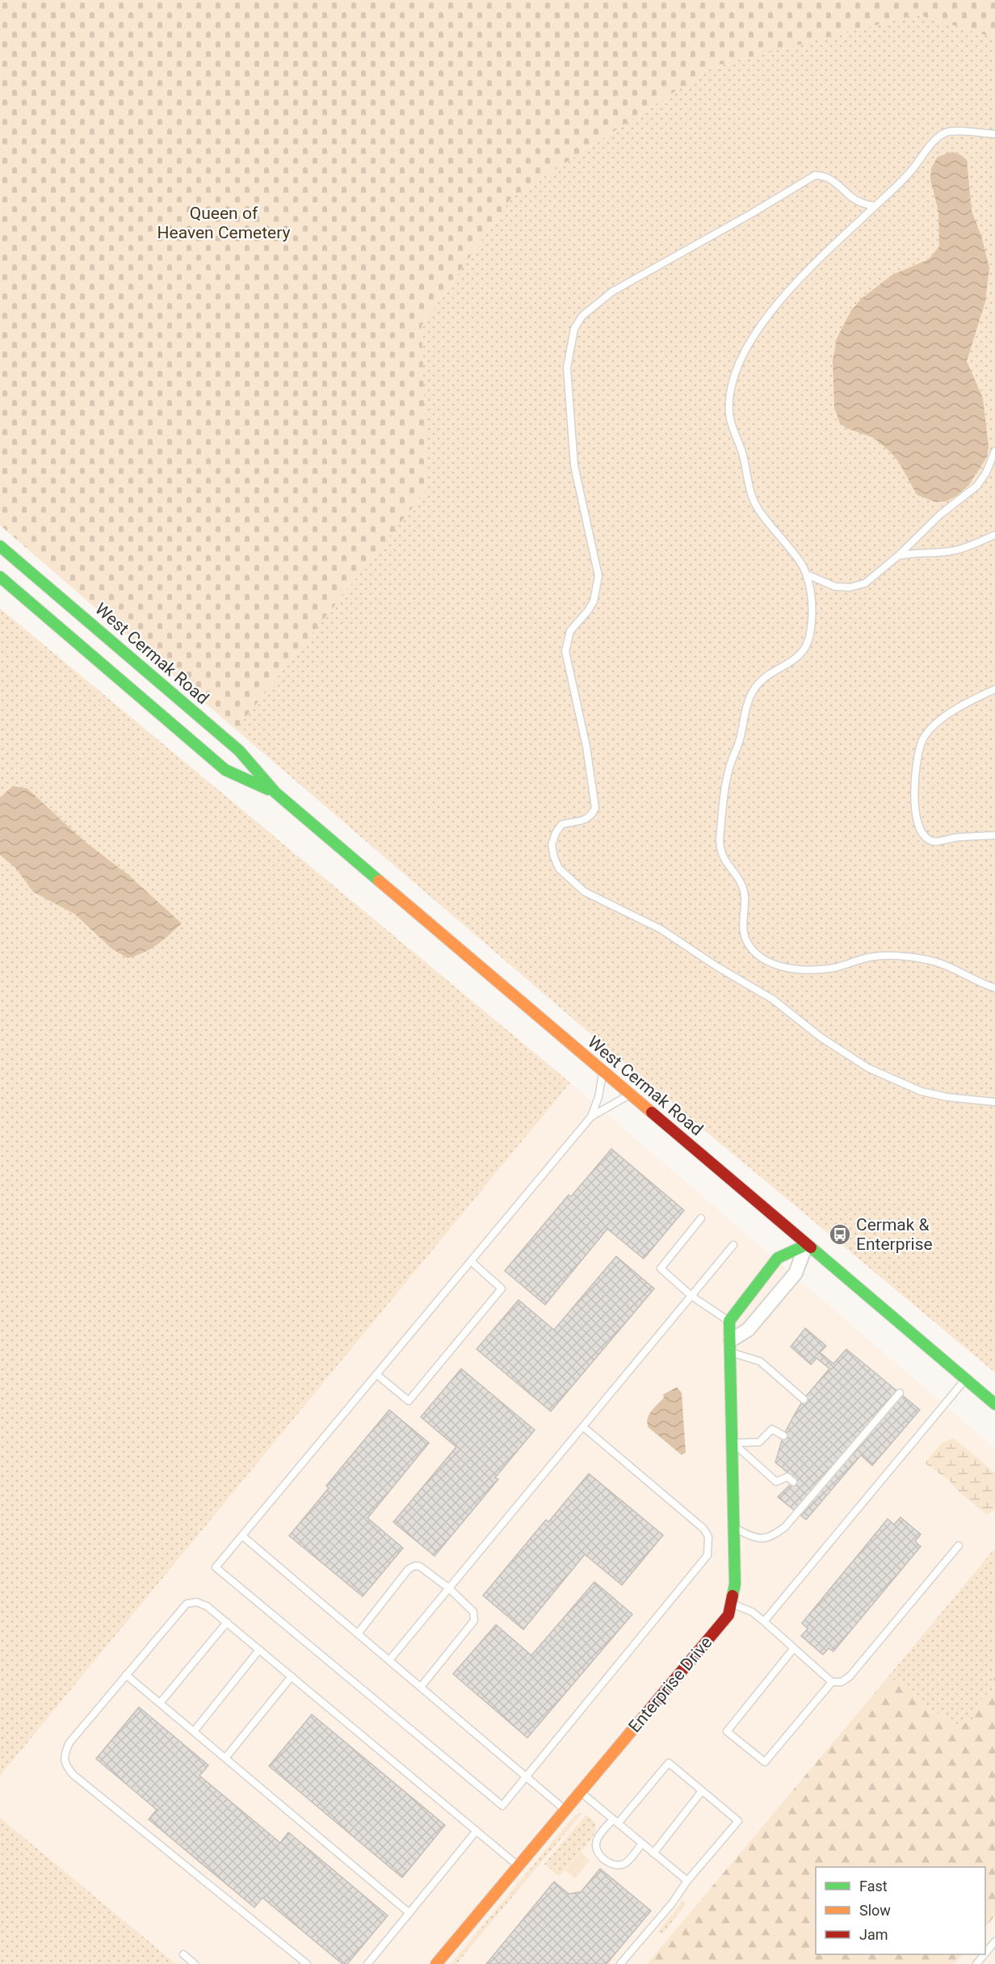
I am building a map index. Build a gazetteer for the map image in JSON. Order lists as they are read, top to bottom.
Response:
{
  "streets": {
    "main road": ["West Cermak Road", "Enterprise Drive"]
  },
  "parks": ["Queen of Heaven Cemetery"],
  "places": {
    "bus stop": ["Cermak & Enterprise"]
  },
  "legend": ["Fast", "Slow", "Jam"]
}
